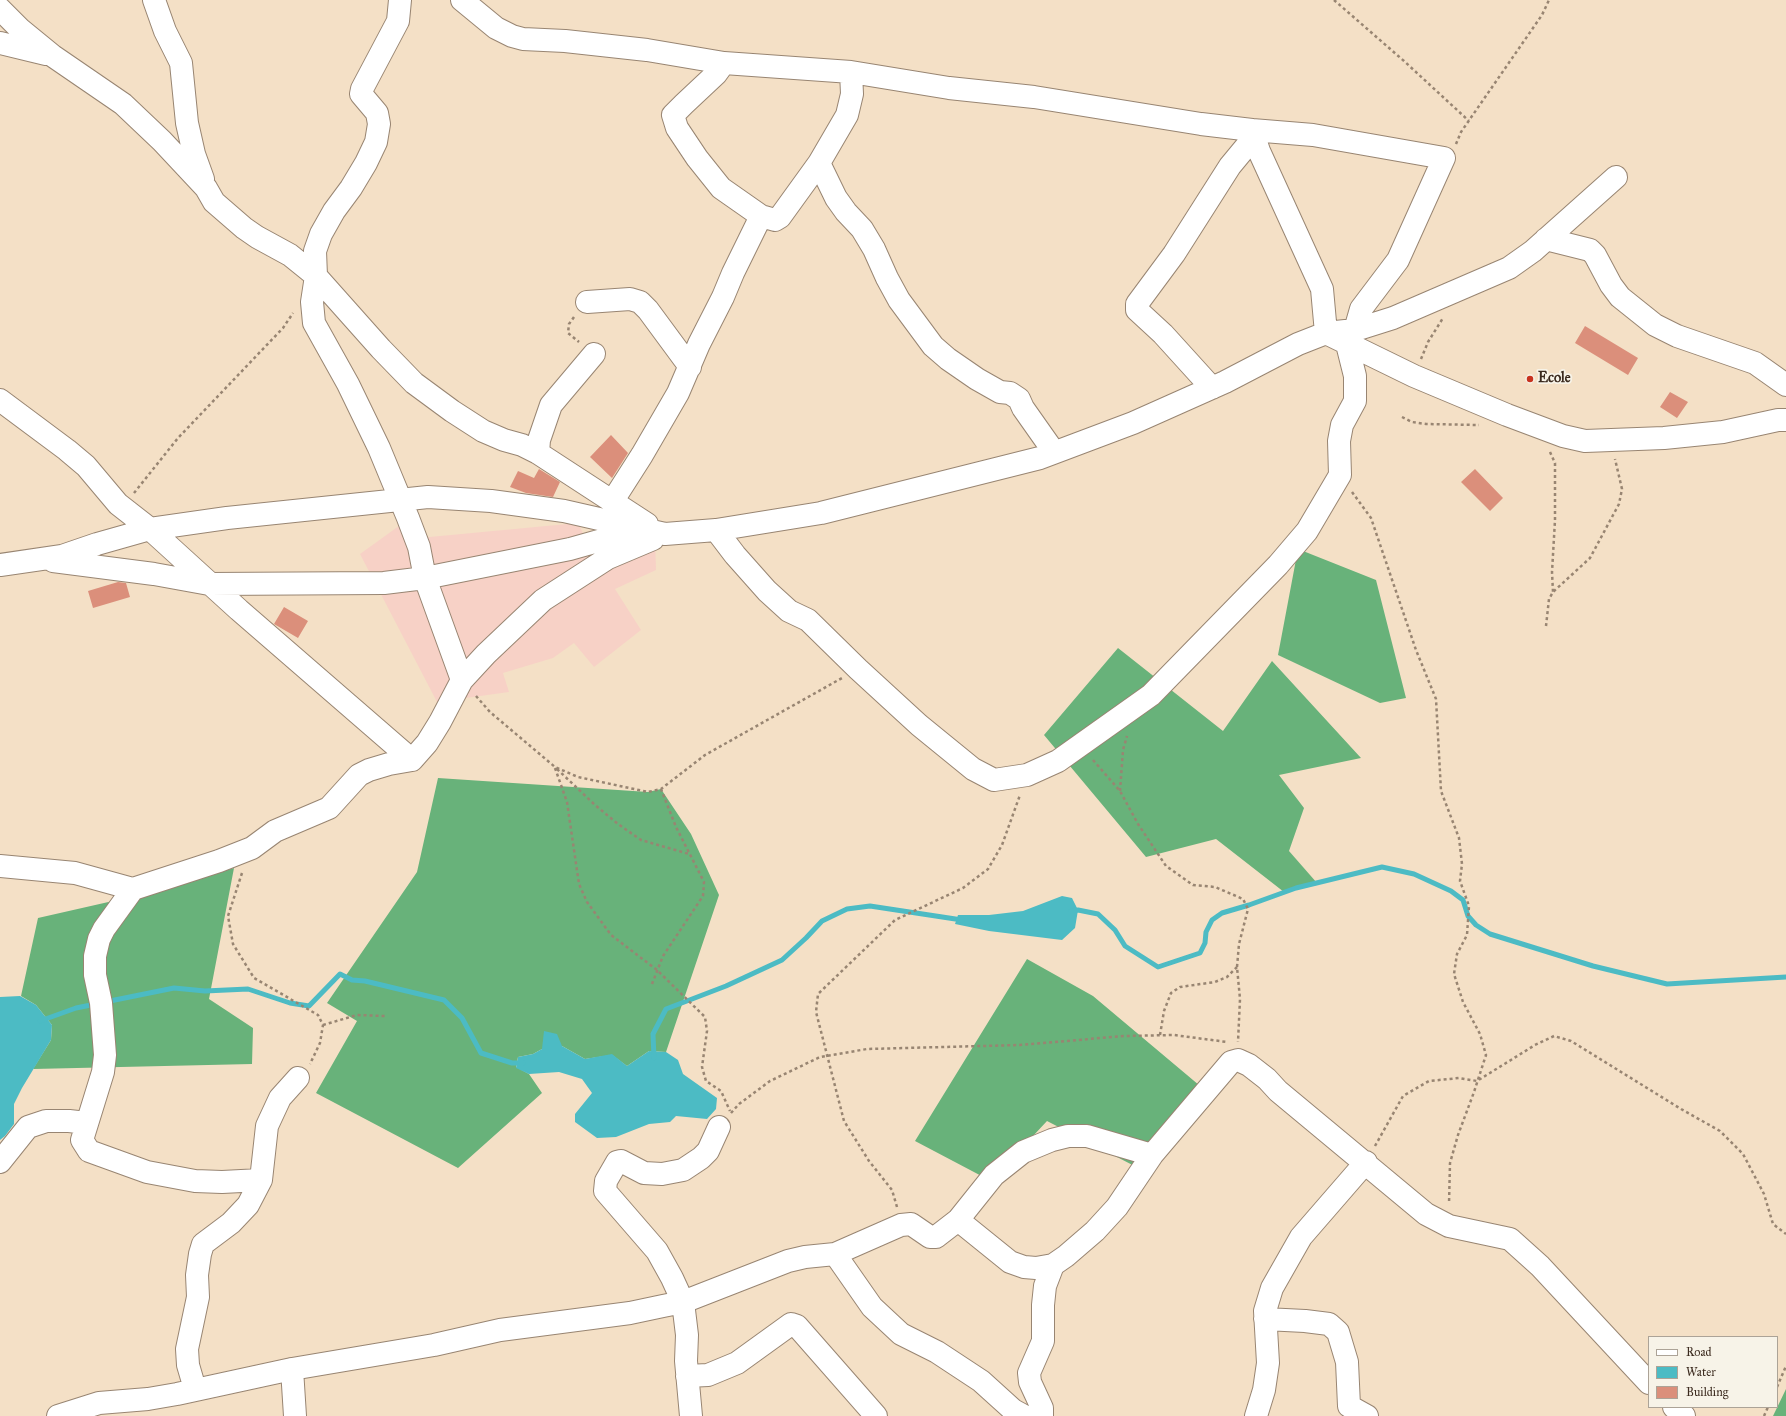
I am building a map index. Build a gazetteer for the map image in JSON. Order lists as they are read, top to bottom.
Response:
{
  "places": ["Ecole"],
  "legend": ["Road", "Water", "Building"]
}
